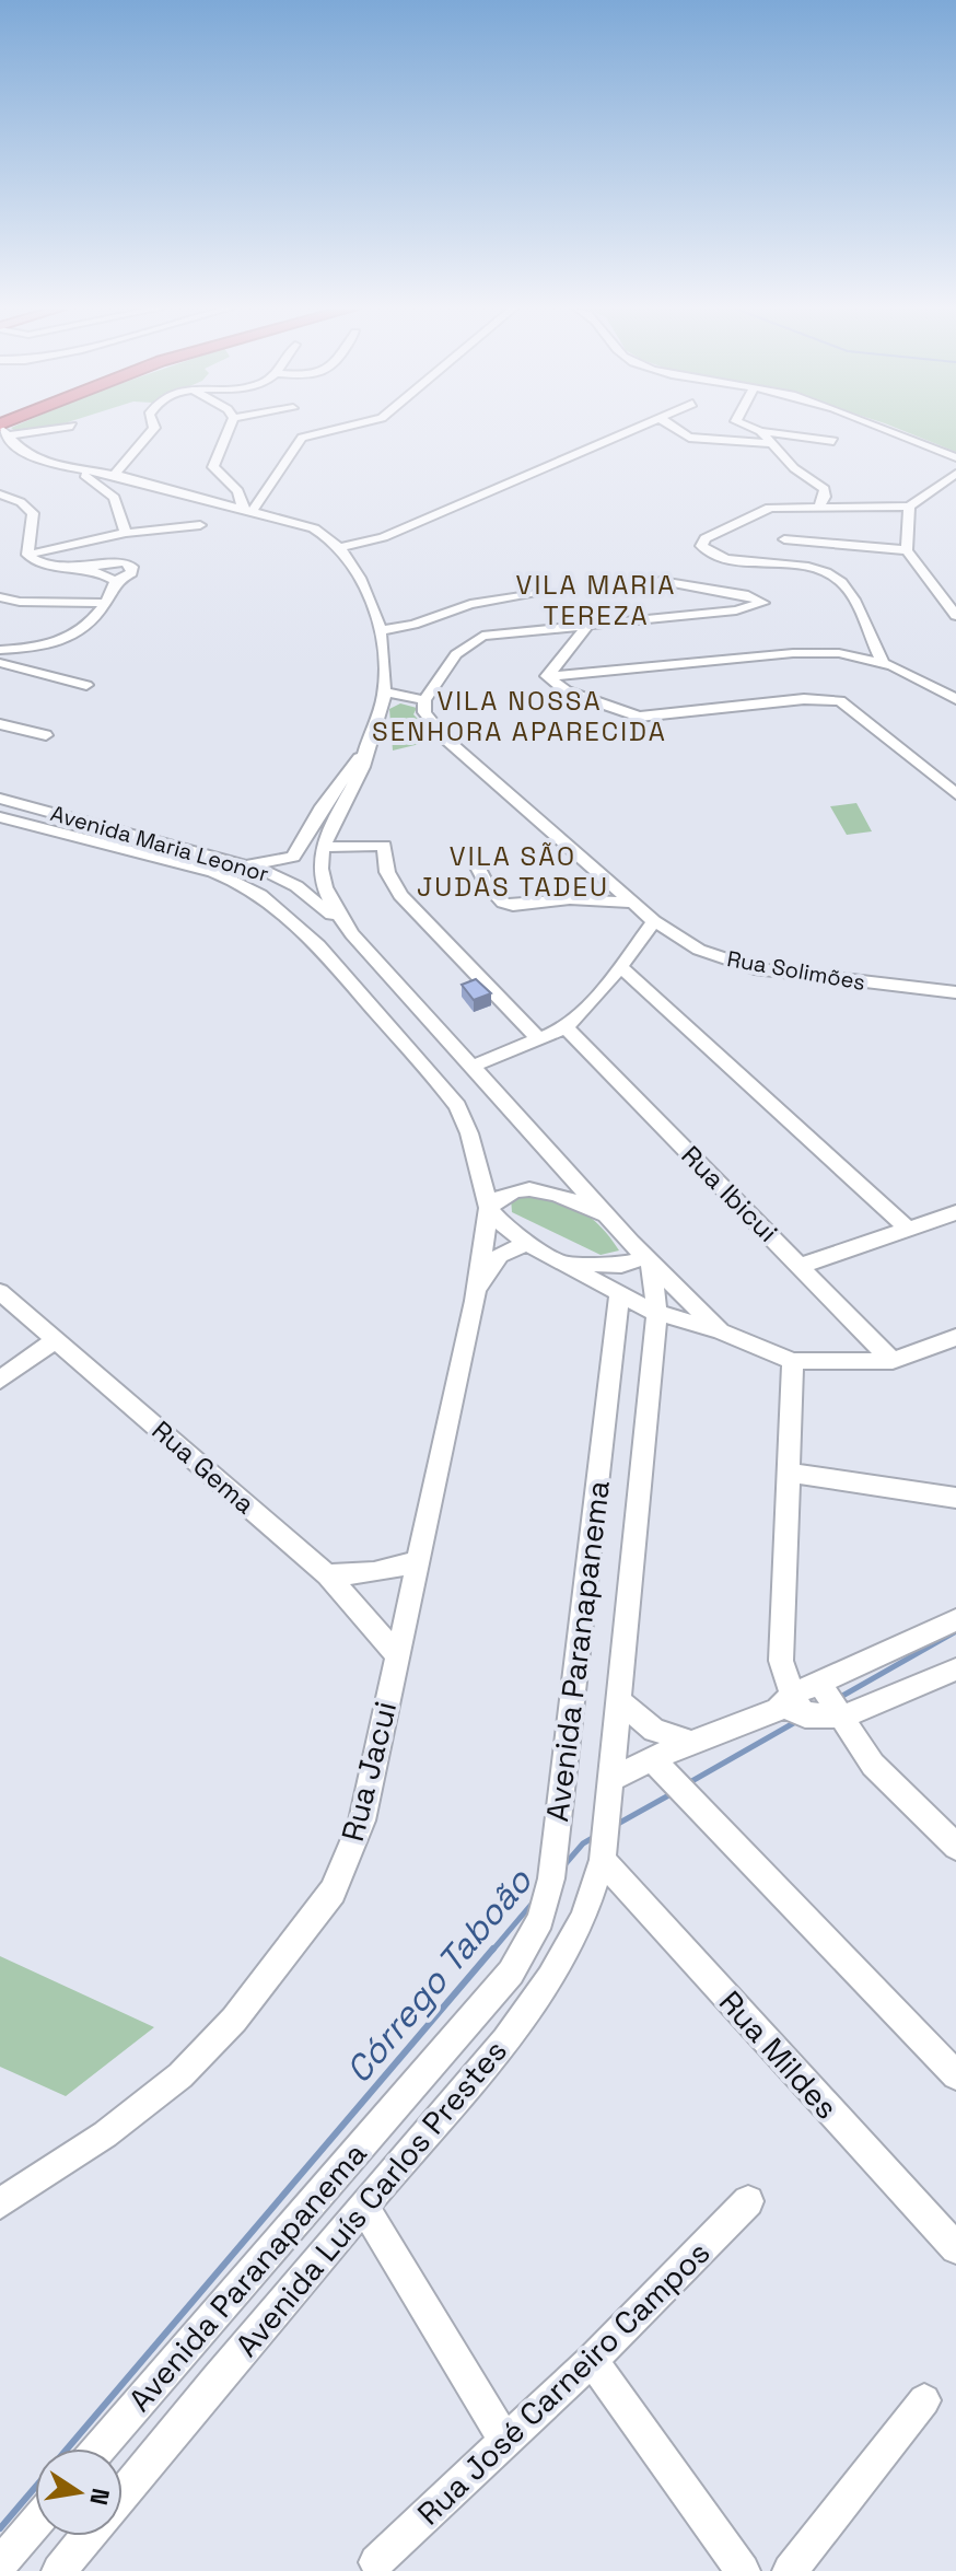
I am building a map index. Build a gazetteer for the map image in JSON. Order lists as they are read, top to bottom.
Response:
{
  "streets": {
    "street": [
      "Avenida Maria Leonor",
      "Rua Solimões",
      "Rua Ibicui",
      "Rua Gema",
      "Avenida Paranapanema",
      "Rua Jacui",
      "Rua Mildes",
      "Avenida Luís Carlos Prestes",
      "Rua José Carneiro Campos"
    ]
  },
  "crossings": [
    ["Avenida Maria Leonor", "Rua Jacui"],
    ["Rua Gema", "Rua Jacui"],
    ["Avenida Paranapanema", "Rua Mildes"],
    ["Avenida Paranapanema", "Avenida Luís Carlos Prestes"],
    ["Rua Mildes", "Avenida Luís Carlos Prestes"]
  ],
  "districts": ["VILA MARIA TEREZA", "VILA NOSSA SENHORA APARECIDA", "VILA SÃO JUDAS TADEU"],
  "water": ["Córrego Taboão"],
  "north": "right"
}
